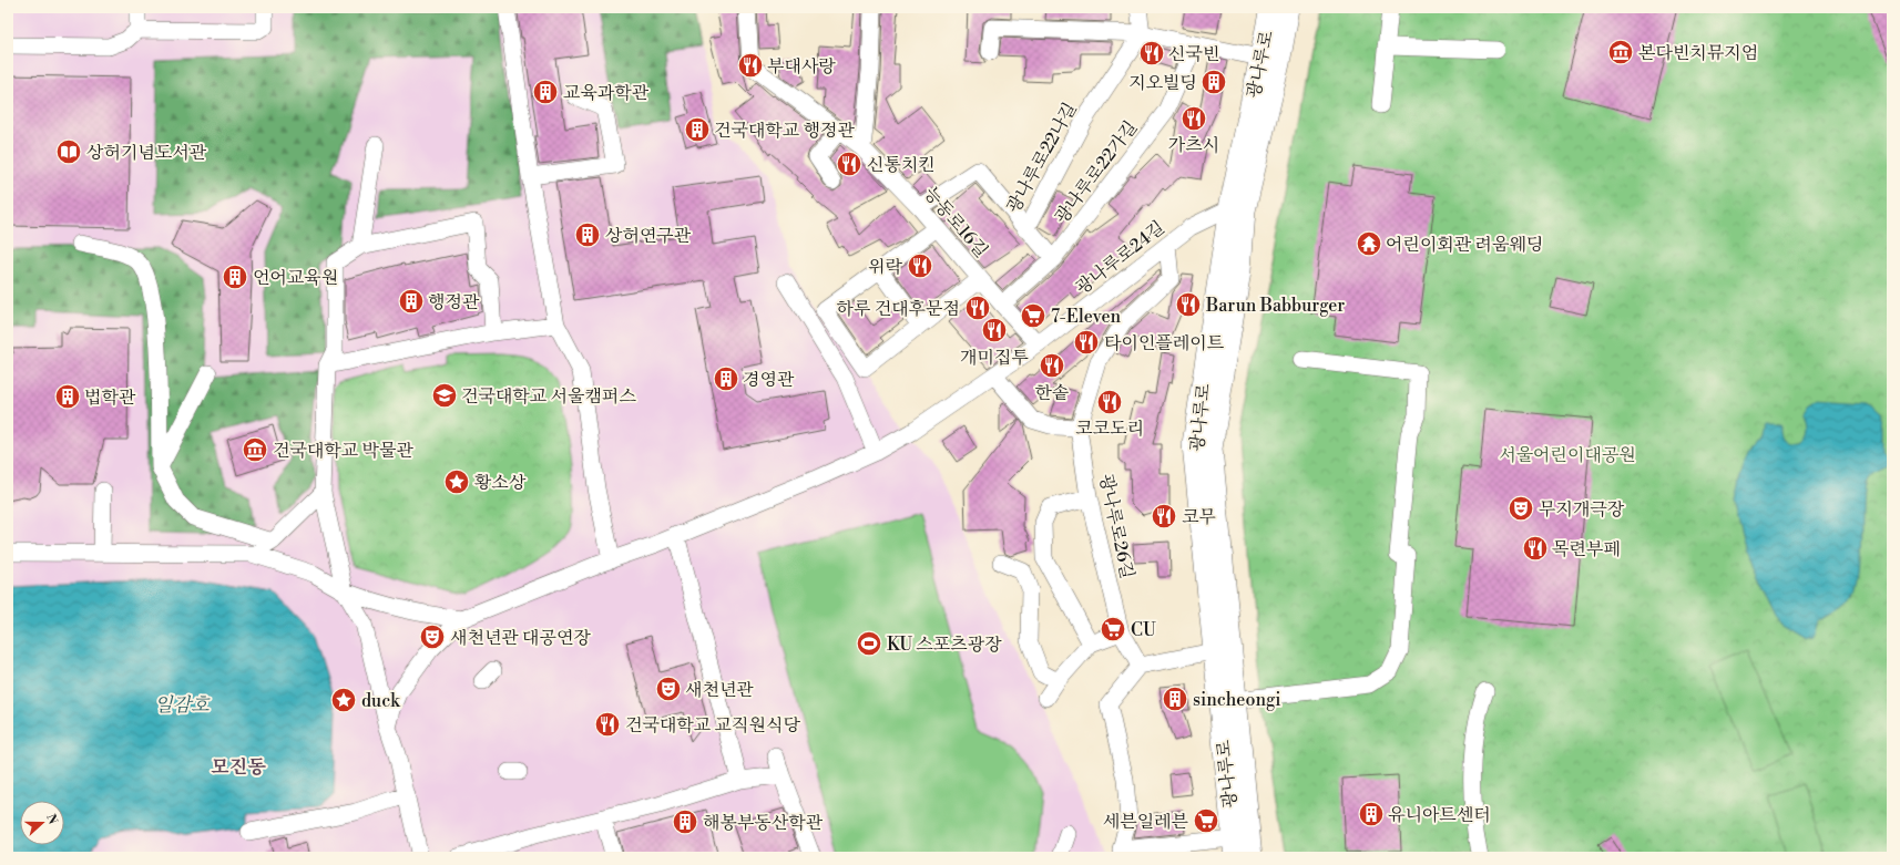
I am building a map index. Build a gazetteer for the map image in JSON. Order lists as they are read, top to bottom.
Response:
{
  "streets": {
    "main road": ["광나루로"],
    "street": [
      "광나루로22나길",
      "광나루로22가길",
      "능동로16길",
      "광나루로24길",
      "광나루로26길"
    ]
  },
  "crossings": [
    ["광나루로", "광나루로24길"],
    ["광나루로22나길", "능동로16길"],
    ["광나루로22가길", "능동로16길"],
    ["능동로16길", "광나루로24길"]
  ],
  "districts": ["모진동"],
  "water": ["일감호"],
  "parks": ["서울어린이대공원"],
  "places": {
    "museum": ["본다빈치뮤지엄", "건국대학교 박물관"],
    "restaurant": [
      "신국빈",
      "부대사랑",
      "가츠시",
      "신통치킨",
      "위락",
      "Barun Babburger",
      "하루 건대후문점",
      "개미집투",
      "타이인플레이트",
      "한솥",
      "코코도리",
      "코무",
      "목련부페",
      "건국대학교 교직원식당"
    ],
    "building": [
      "지오빌딩",
      "교육과학관",
      "건국대학교 행정관",
      "상허연구관",
      "언어교육원",
      "행정관",
      "경영관",
      "법학관",
      "sincheongi",
      "유니아트센터",
      "해봉부동산학관"
    ],
    "library": ["상허기념도서관"],
    "temple": ["어린이회관 려움웨딩"],
    "supermarket": ["7-Eleven", "CU", "세븐일레븐"],
    "school or university": ["건국대학교 서울캠퍼스"],
    "place": ["황소상", "duck"],
    "theatre": ["무지개극장", "새천년관 대공연장", "새천년관"],
    "sports": ["KU 스포츠광장"]
  },
  "north": "right"
}
